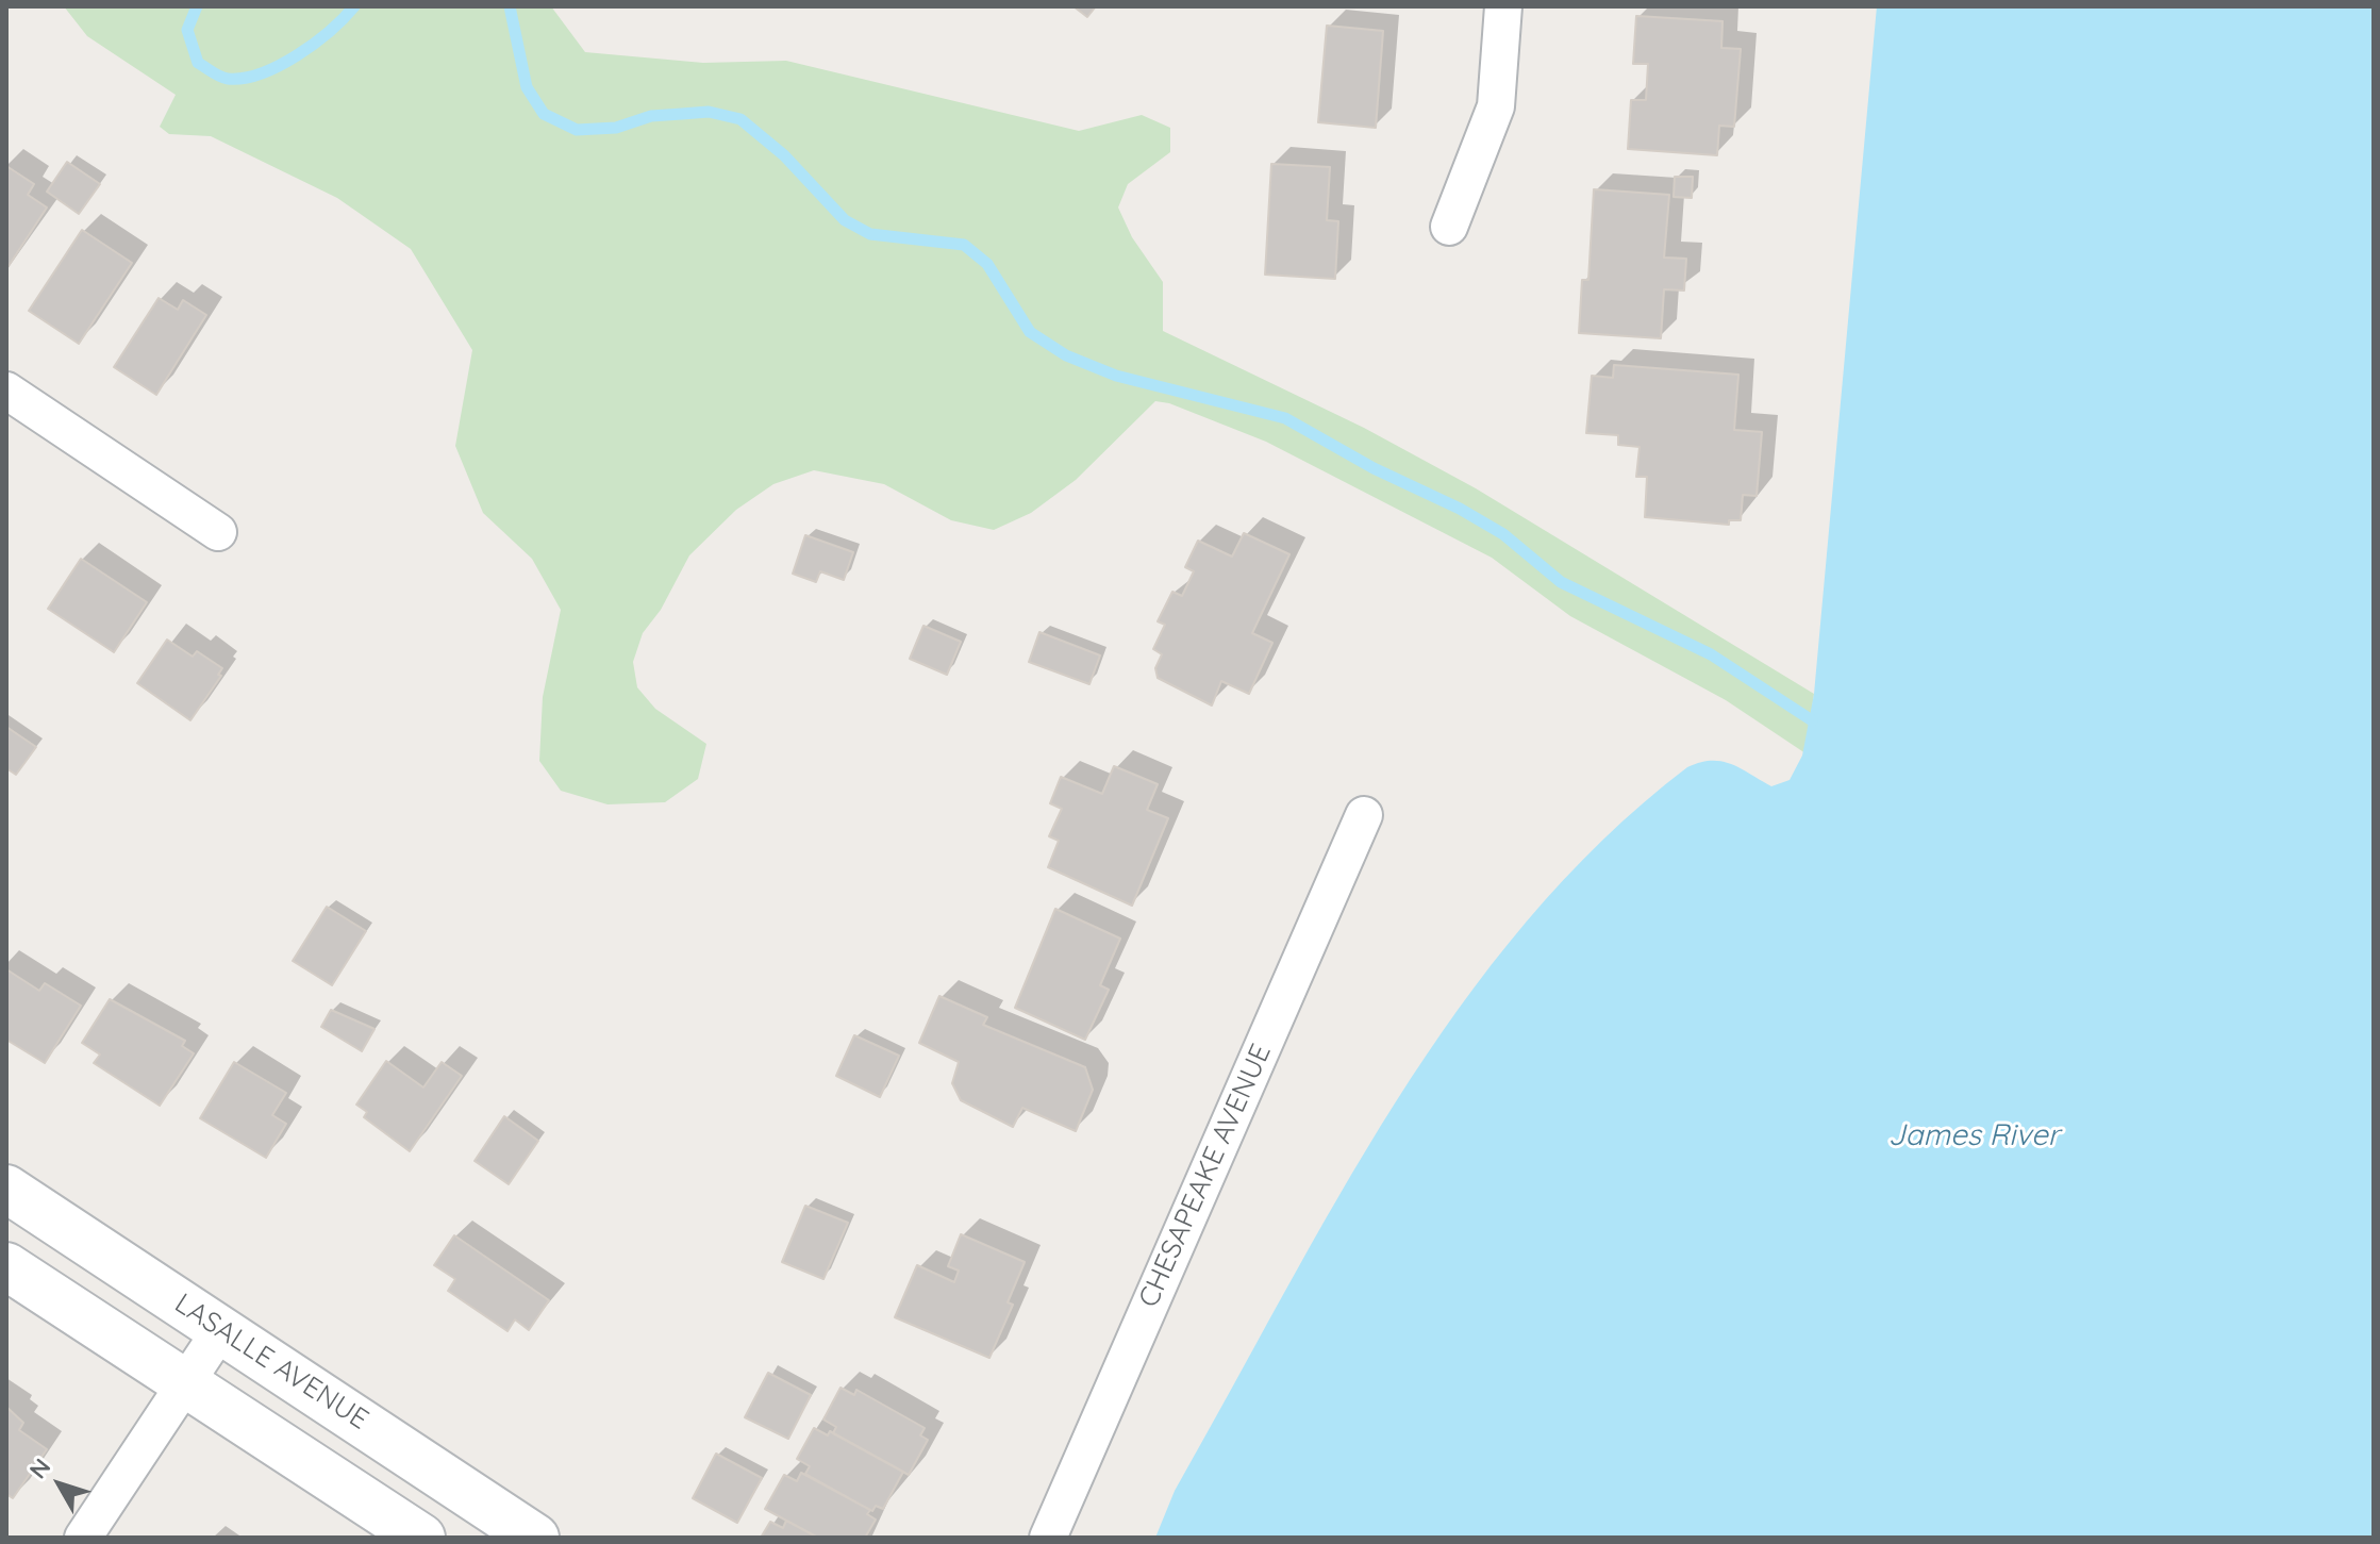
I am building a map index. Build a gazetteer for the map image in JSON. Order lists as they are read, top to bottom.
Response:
{
  "streets": {
    "main road": ["LASALLE AVENUE"],
    "street": ["CHESAPEAKE AVENUE"]
  },
  "water": ["James River"],
  "north": "top left"
}
